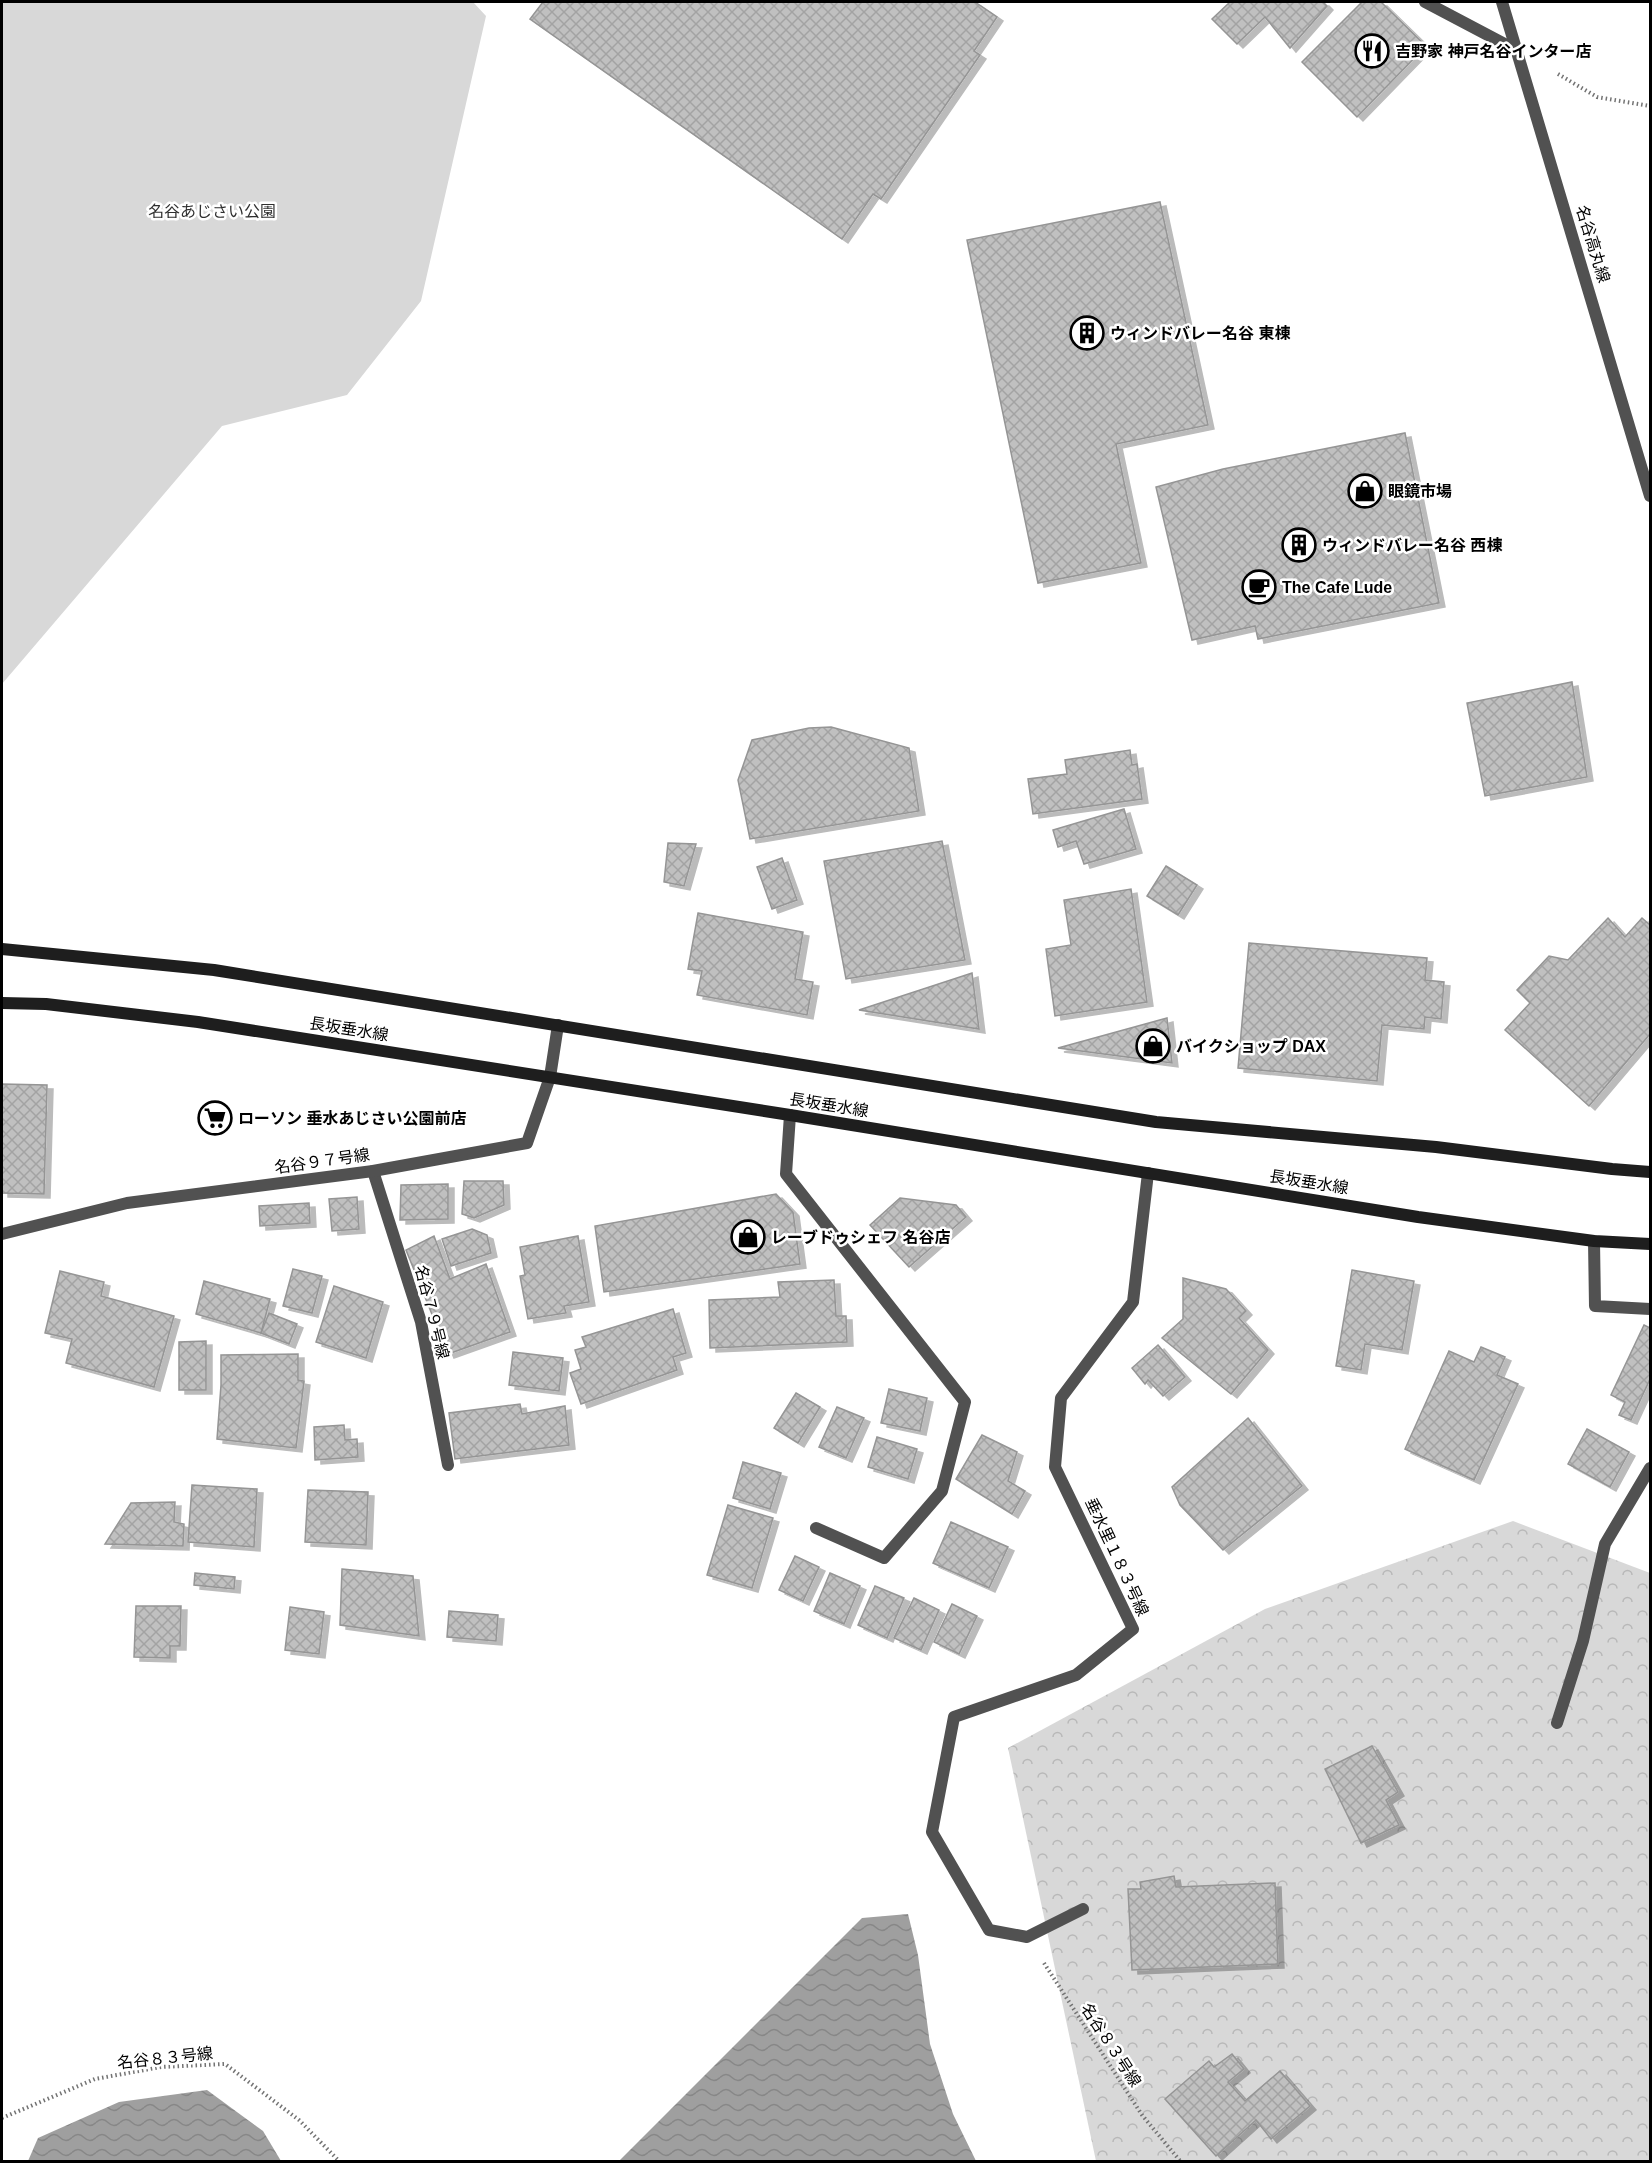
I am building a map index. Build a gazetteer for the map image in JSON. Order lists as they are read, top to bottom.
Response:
{
  "streets": {
    "main road": ["長坂垂水線"],
    "street": [
      "名谷高丸線",
      "名谷９７号線",
      "名谷７９号線",
      "垂水里１８３号線"
    ],
    "path": ["名谷８３号線"]
  },
  "crossings": [
    ["長坂垂水線", "名谷９７号線"],
    ["長坂垂水線", "垂水里１８３号線"],
    ["名谷９７号線", "名谷７９号線"],
    ["垂水里１８３号線", "名谷８３号線"]
  ],
  "parks": ["名谷あじさい公園"],
  "places": {
    "restaurant": ["吉野家 神戸名谷インター店"],
    "building": ["ウィンドバレー名谷 東棟", "ウィンドバレー名谷 西棟"],
    "shop": ["眼鏡市場", "バイクショップ DAX", "レーブドゥシェフ 名谷店"],
    "cafe": ["The Cafe Lude"],
    "supermarket": ["ローソン 垂水あじさい公園前店"]
  }
}
